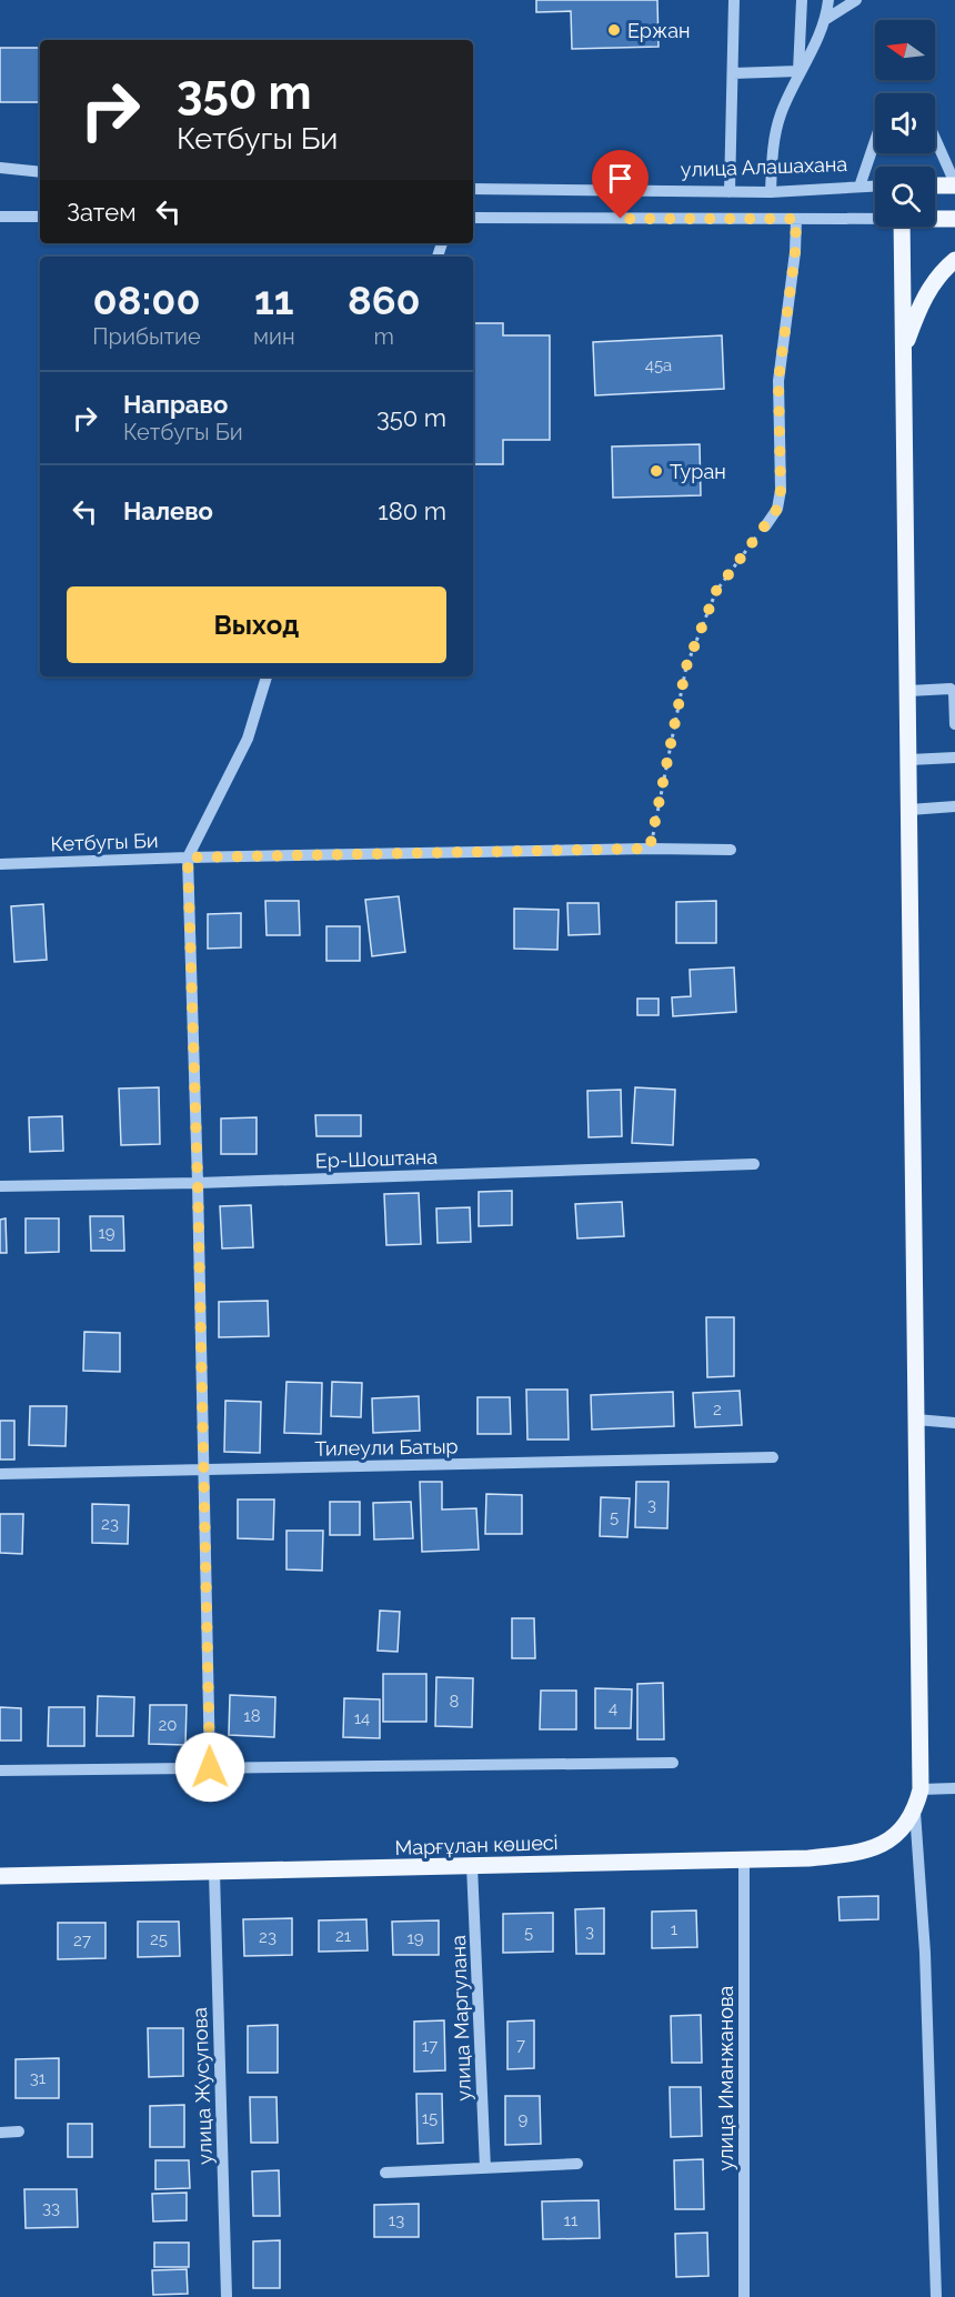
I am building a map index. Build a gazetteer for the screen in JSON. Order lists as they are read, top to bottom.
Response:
{
  "streets": {
    "main road": ["Марғұлан көшесі"],
    "street": [
      "улица Алашахана",
      "Кетбугы Би",
      "Ер-Шоштана",
      "Тилеули Батыр",
      "улица Маргулана",
      "улица Иманжанова",
      "улица Жусупова"
    ]
  },
  "crossings": [
    ["Марғұлан көшесі", "улица Маргулана"],
    ["Марғұлан көшесі", "улица Иманжанова"],
    ["Марғұлан көшесі", "улица Жусупова"]
  ],
  "places": ["Ержан", "Туран"],
  "house_numbers": [
    "45а",
    "19",
    "2",
    "3",
    "5",
    "23",
    "8",
    "4",
    "18",
    "14",
    "20",
    "1",
    "3",
    "5",
    "21",
    "23",
    "19",
    "25",
    "27",
    "7",
    "17",
    "31",
    "15",
    "9",
    "33",
    "13",
    "11"
  ],
  "north": "left",
  "page": {
    "turn": ["350 m", "Кетбугы Би"],
    "then": "Затем",
    "eta": [
      "08:00",
      "Прибытие",
      "11",
      "мин",
      "860",
      "m"
    ],
    "list": [
      {
        "name": "Направо",
        "note": "Кетбугы Би",
        "value": "350 m"
      },
      {
        "name": "Налево",
        "value": "180 m"
      }
    ],
    "buttons": "Выход"
  }
}
